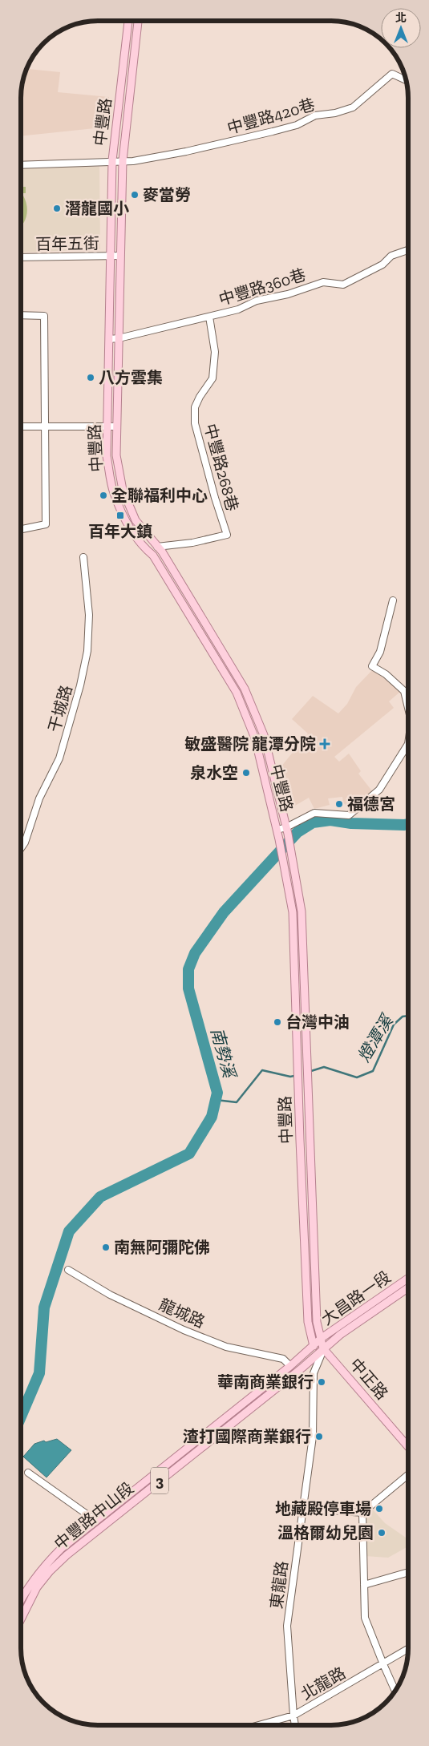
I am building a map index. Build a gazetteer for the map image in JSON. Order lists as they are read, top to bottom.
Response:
{
  "streets": {
    "main road": [
      "中豐路",
      "大昌路一段",
      "中正路",
      "3",
      "中豐路中山段"
    ],
    "street": [
      "中豐路420巷",
      "百年五街",
      "中豐路360巷",
      "中豐路268巷",
      "干城路",
      "龍城路",
      "東龍路",
      "北龍路"
    ]
  },
  "crossings": [
    ["中豐路420巷", "中豐路"],
    ["中豐路", "百年五街"],
    ["中豐路", "中豐路360巷"],
    ["中豐路", "中豐路268巷"],
    ["中豐路", "大昌路一段"],
    ["中豐路", "中豐路中山段"],
    ["中豐路360巷", "中豐路268巷"],
    ["大昌路一段", "中正路"],
    ["大昌路一段", "中豐路中山段"],
    ["大昌路一段", "東龍路"],
    ["龍城路", "中豐路中山段"],
    ["中正路", "中豐路中山段"],
    ["中正路", "東龍路"],
    ["中豐路中山段", "東龍路"],
    ["東龍路", "北龍路"]
  ],
  "water": ["燈潭溪", "南勢溪"],
  "places": {
    "other": [
      "麥當勞",
      "潛龍國小",
      "八方雲集",
      "全聯福利中心",
      "泉水空",
      "福德宮",
      "台灣中油",
      "南無阿彌陀佛",
      "華南商業銀行",
      "渣打國際商業銀行",
      "地藏殿停車場",
      "溫格爾幼兒園"
    ],
    "transit": ["百年大鎮"],
    "health": ["敏盛醫院 龍潭分院"]
  },
  "north": "top"
}
